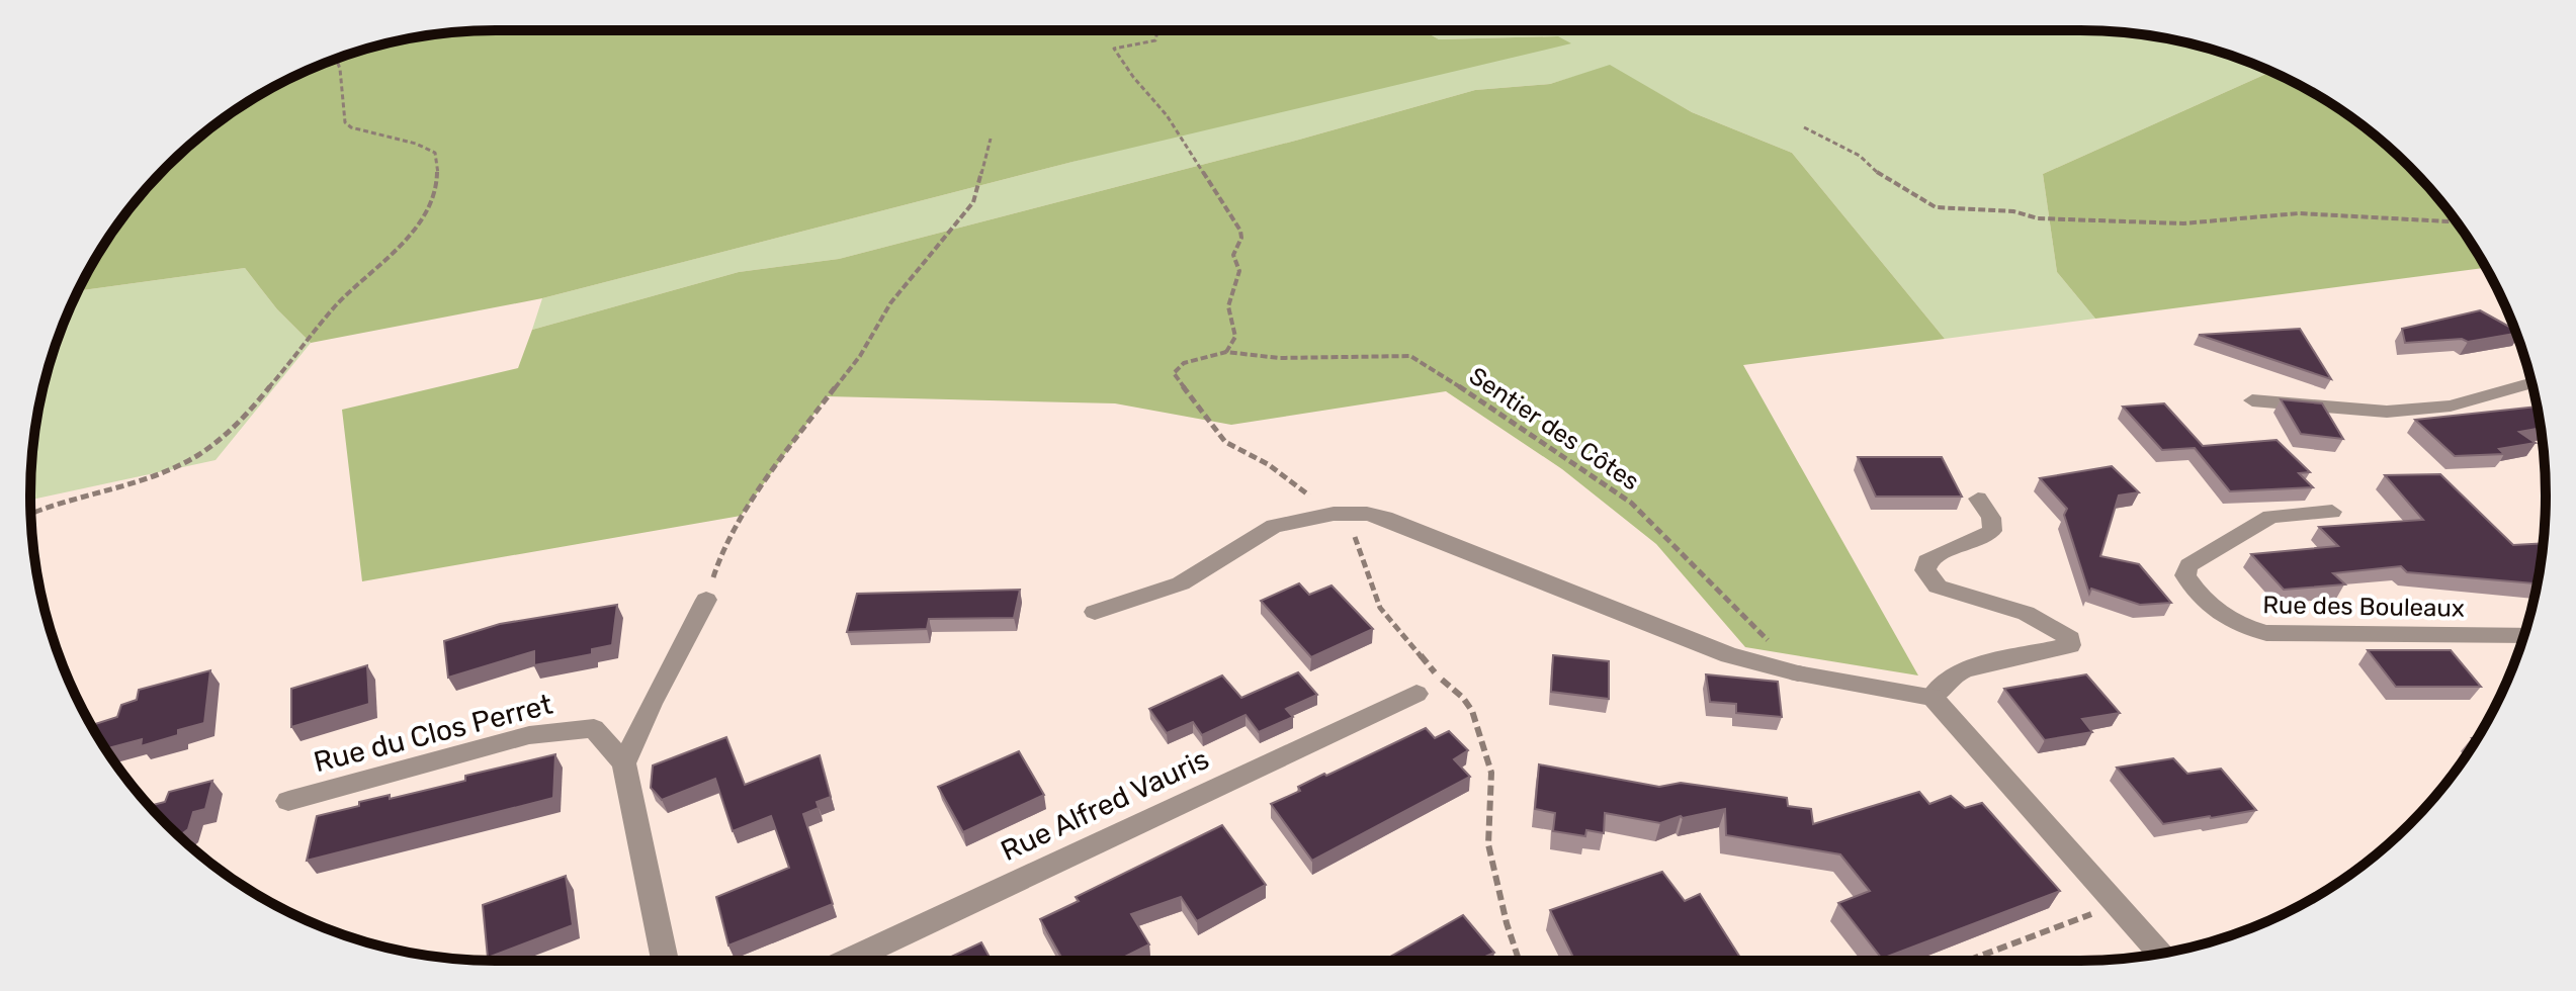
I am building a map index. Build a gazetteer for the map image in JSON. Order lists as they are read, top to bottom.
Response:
{
  "streets": {
    "street": ["Rue des Bouleaux", "Rue du Clos Perret", "Rue Alfred Vauris"],
    "path": ["Sentier des Côtes"]
  }
}
